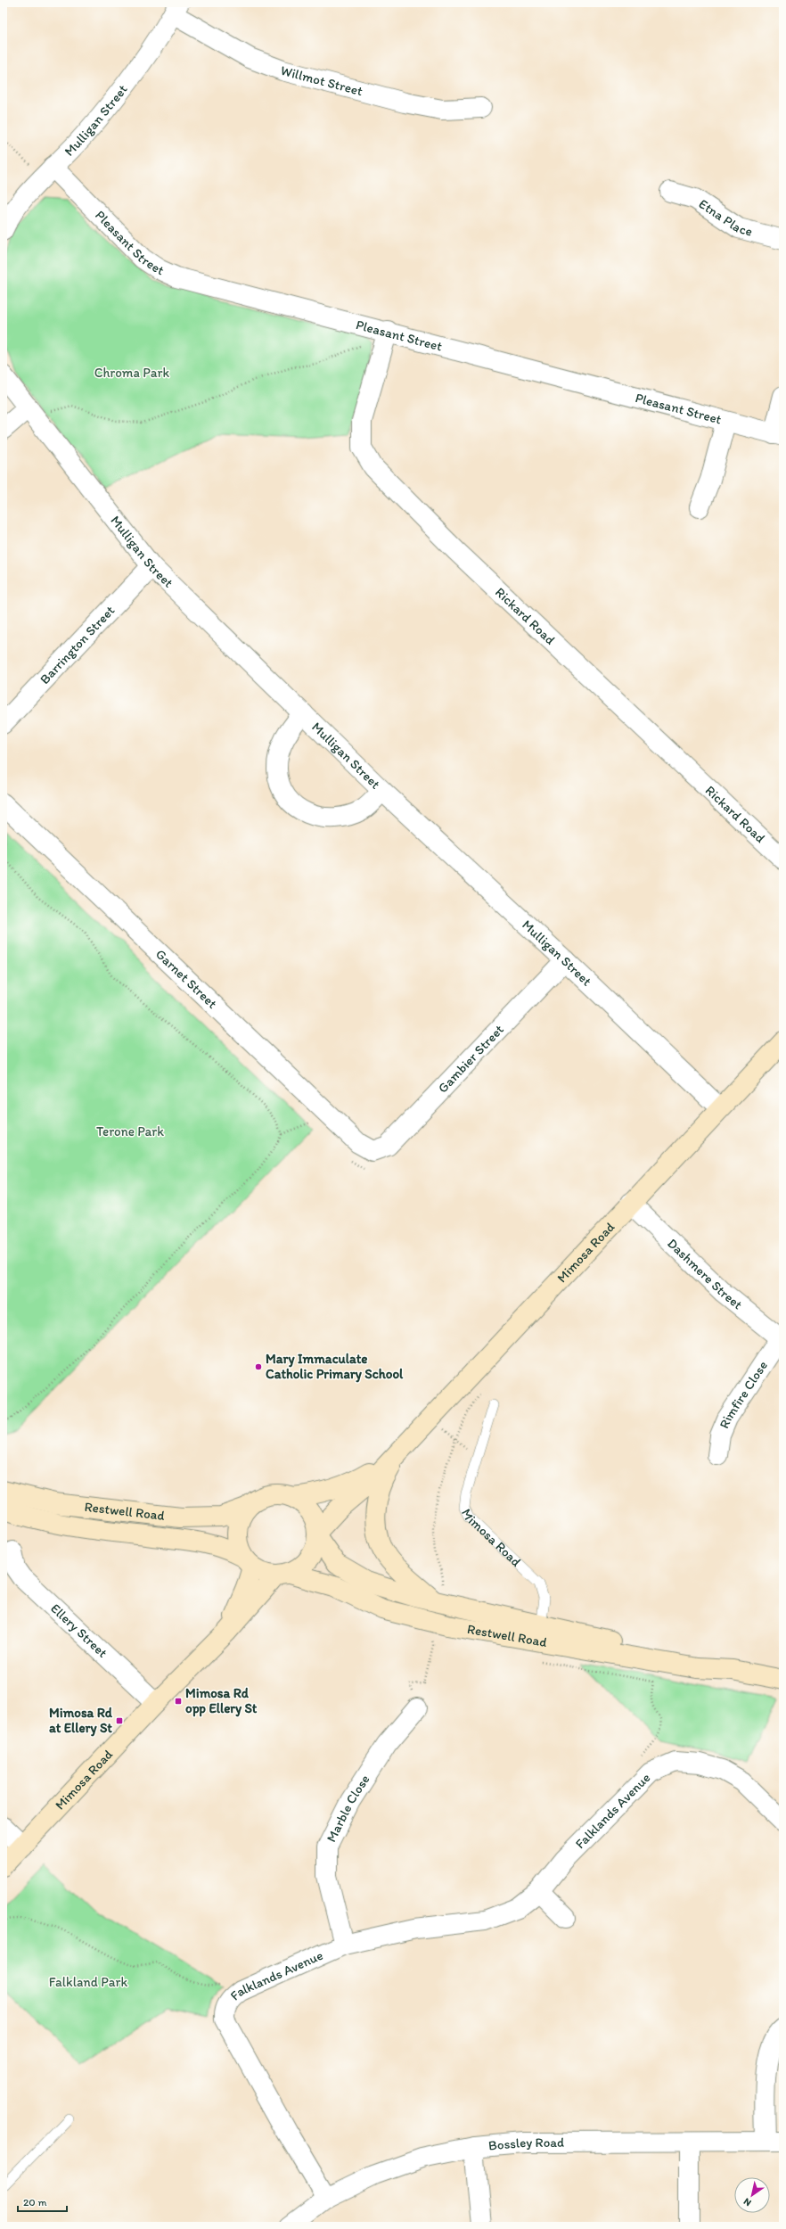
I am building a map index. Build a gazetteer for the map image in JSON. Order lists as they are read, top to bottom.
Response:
{
  "streets": {
    "main road": ["Mimosa Road", "Restwell Road"],
    "street": [
      "Willmot Street",
      "Mulligan Street",
      "Etna Place",
      "Pleasant Street",
      "Rickard Road",
      "Barrington Street",
      "Garnet Street",
      "Gambier Street",
      "Dashmere Street",
      "Rimfire Close",
      "Ellery Street",
      "Marble Close",
      "Falklands Avenue",
      "Bossley Road"
    ]
  },
  "crossings": [
    ["Willmot Street", "Mulligan Street"],
    ["Mulligan Street", "Pleasant Street"],
    ["Mulligan Street", "Barrington Street"],
    ["Mulligan Street", "Gambier Street"],
    ["Mulligan Street", "Mimosa Road"],
    ["Pleasant Street", "Rickard Road"],
    ["Garnet Street", "Gambier Street"],
    ["Mimosa Road", "Dashmere Street"],
    ["Mimosa Road", "Restwell Road"],
    ["Mimosa Road", "Ellery Street"],
    ["Dashmere Street", "Rimfire Close"],
    ["Marble Close", "Falklands Avenue"],
    ["Falklands Avenue", "Bossley Road"]
  ],
  "parks": ["Chroma Park", "Terone Park", "Falkland Park"],
  "places": {
    "other": ["Mary Immaculate Catholic Primary School"],
    "transit": ["Mimosa Rd opp Ellery St", "Mimosa Rd at Ellery St"]
  },
  "scale_bar": "20 m",
  "north": "bottom left"
}
